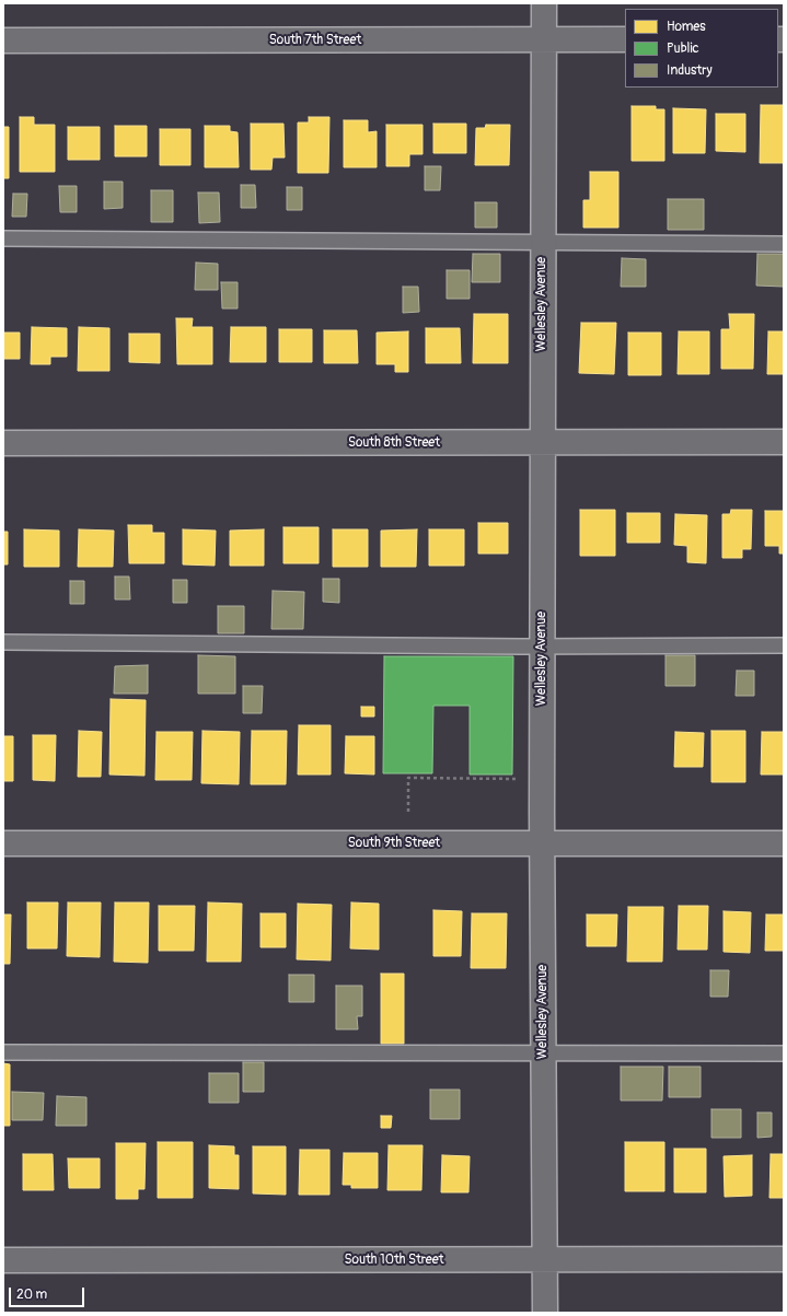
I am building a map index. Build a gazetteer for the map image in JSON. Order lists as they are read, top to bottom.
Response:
{
  "streets": {
    "street": [
      "South 7th Street",
      "Wellesley Avenue",
      "South 8th Street",
      "South 9th Street",
      "South 10th Street"
    ]
  },
  "crossings": [
    ["South 7th Street", "Wellesley Avenue"],
    ["Wellesley Avenue", "South 8th Street"],
    ["Wellesley Avenue", "South 9th Street"],
    ["Wellesley Avenue", "South 10th Street"]
  ],
  "legend": ["Homes", "Public", "Industry"],
  "scale_bar": "20 m"
}
